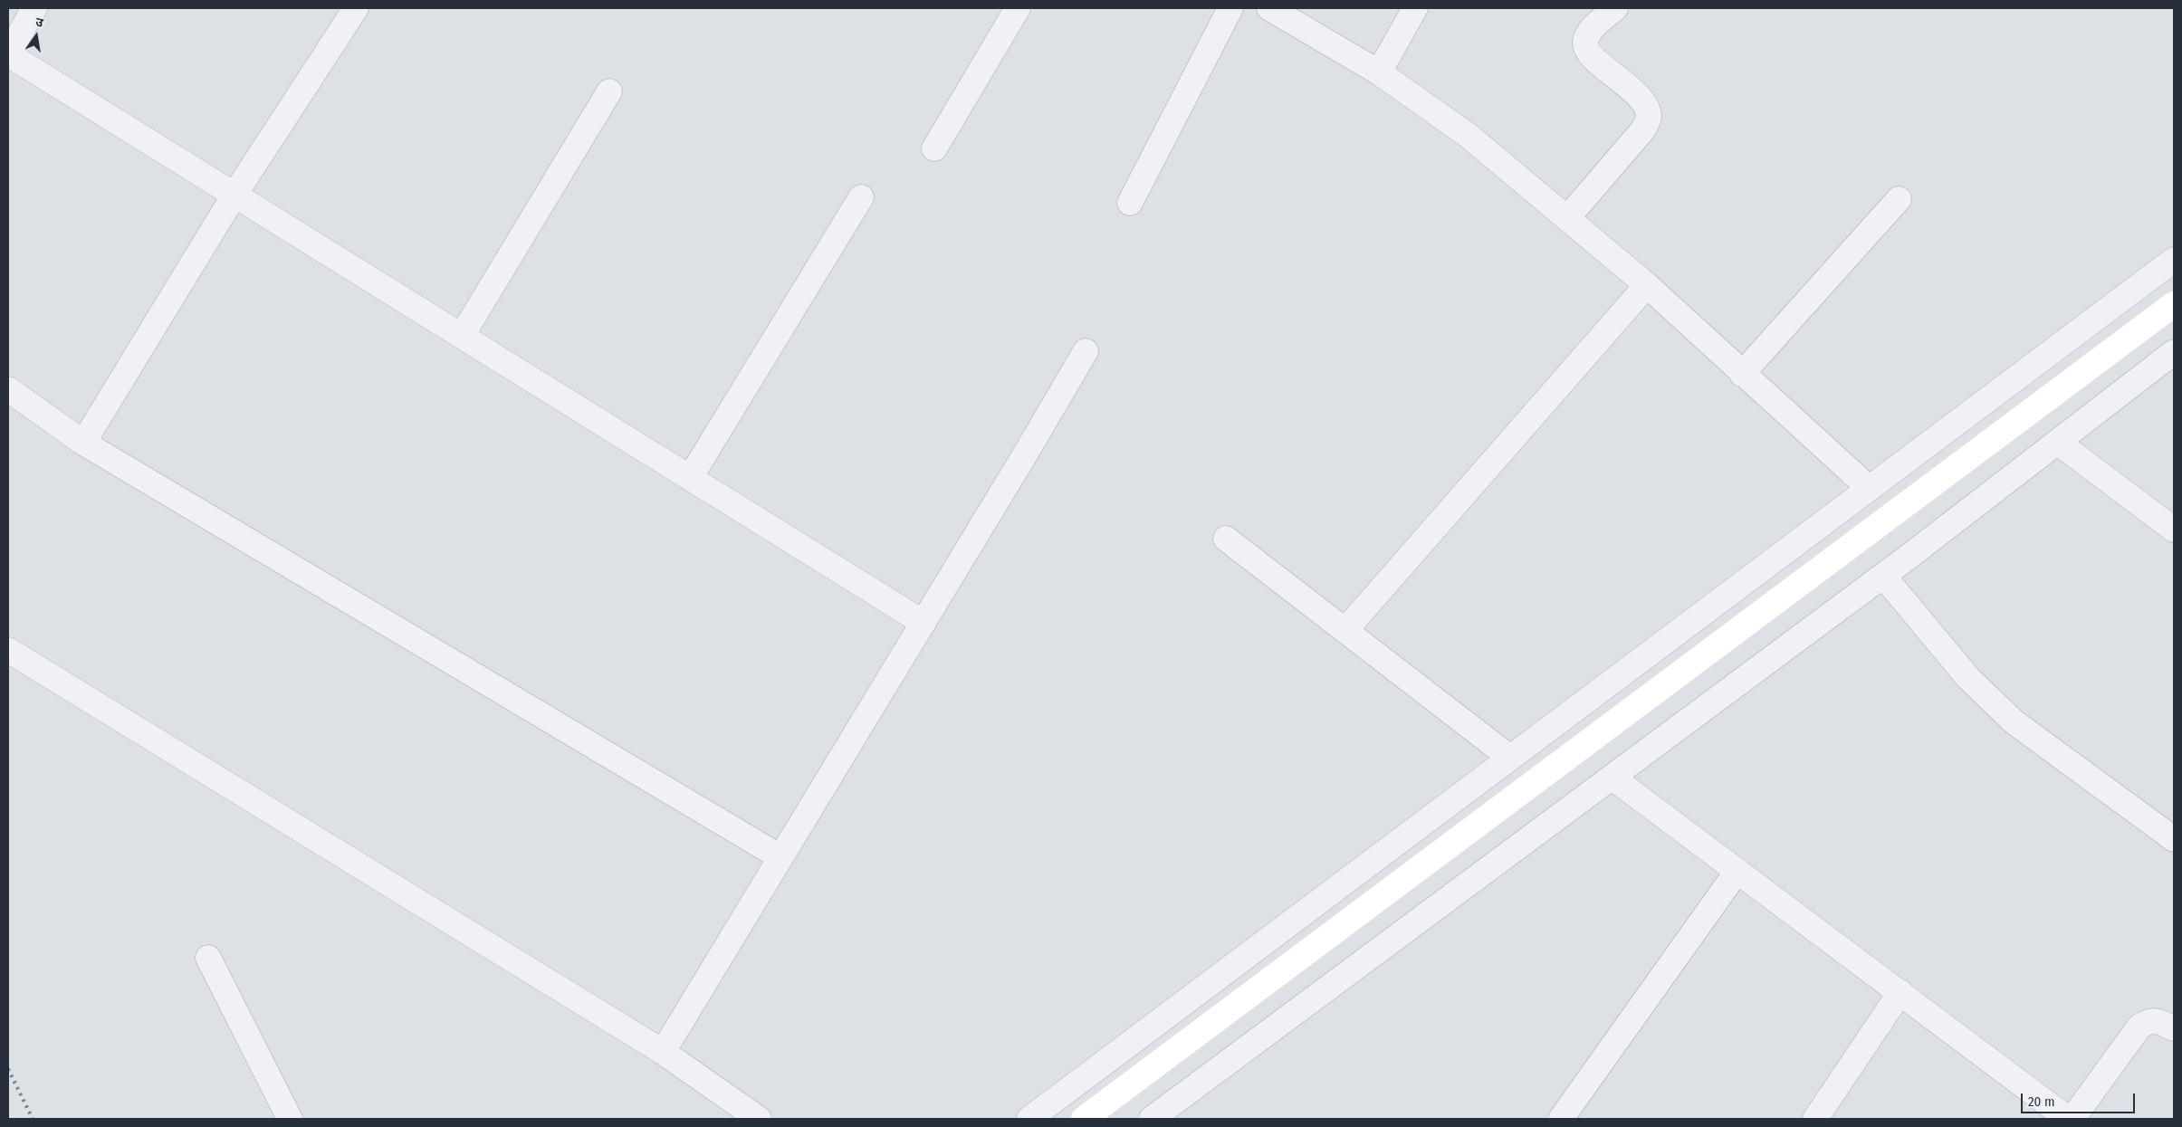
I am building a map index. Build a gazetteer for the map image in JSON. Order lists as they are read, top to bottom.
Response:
{
  "scale_bar": "20 m",
  "north": "top"
}
